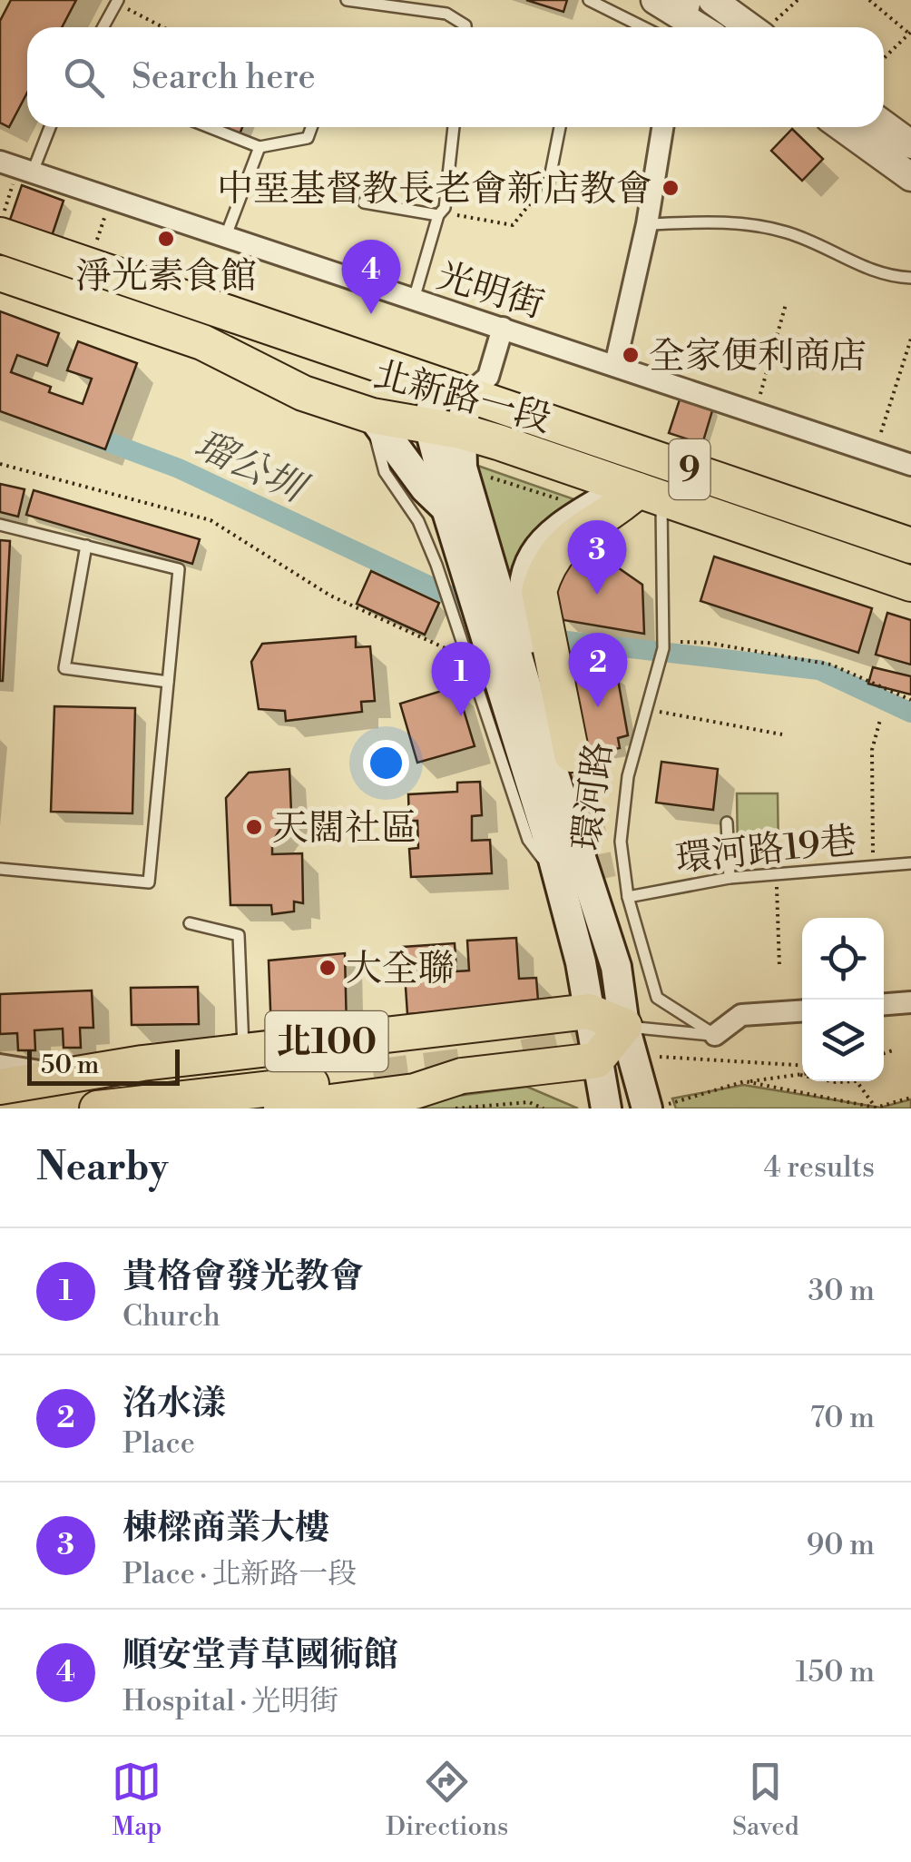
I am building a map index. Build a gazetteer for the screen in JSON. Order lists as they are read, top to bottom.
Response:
{
  "streets": {
    "main road": ["北新路一段", "9", "北100"],
    "street": ["光明街"],
    "lane": ["環河路", "環河路19巷"]
  },
  "crossings": [
    ["北新路一段", "環河路"],
    ["環河路", "環河路19巷"]
  ],
  "water": ["瑠公圳"],
  "places": [
    "中堊基督教長老會新店教會",
    "淨光素食館",
    "全家便利商店",
    "天闊社區",
    "大全聯"
  ],
  "scale_bar": "50 m",
  "page": {
    "search": "Search here",
    "pins": [
      "4",
      "3",
      "2",
      "1"
    ],
    "scale": "50 m",
    "heading": ["Nearby", "4 results"],
    "list": [
      {
        "mark": "1",
        "name": "貴格會發光教會",
        "note": "Church",
        "value": "30 m"
      },
      {
        "mark": "2",
        "name": "洺水漾",
        "note": "Place",
        "value": "70 m"
      },
      {
        "mark": "3",
        "name": "棟樑商業大樓",
        "note": "Place · 北新路一段",
        "value": "90 m"
      },
      {
        "mark": "4",
        "name": "順安堂青草國術館",
        "note": "Hospital · 光明街",
        "value": "150 m"
      }
    ],
    "nav": ["Map", "Directions", "Saved"]
  }
}
